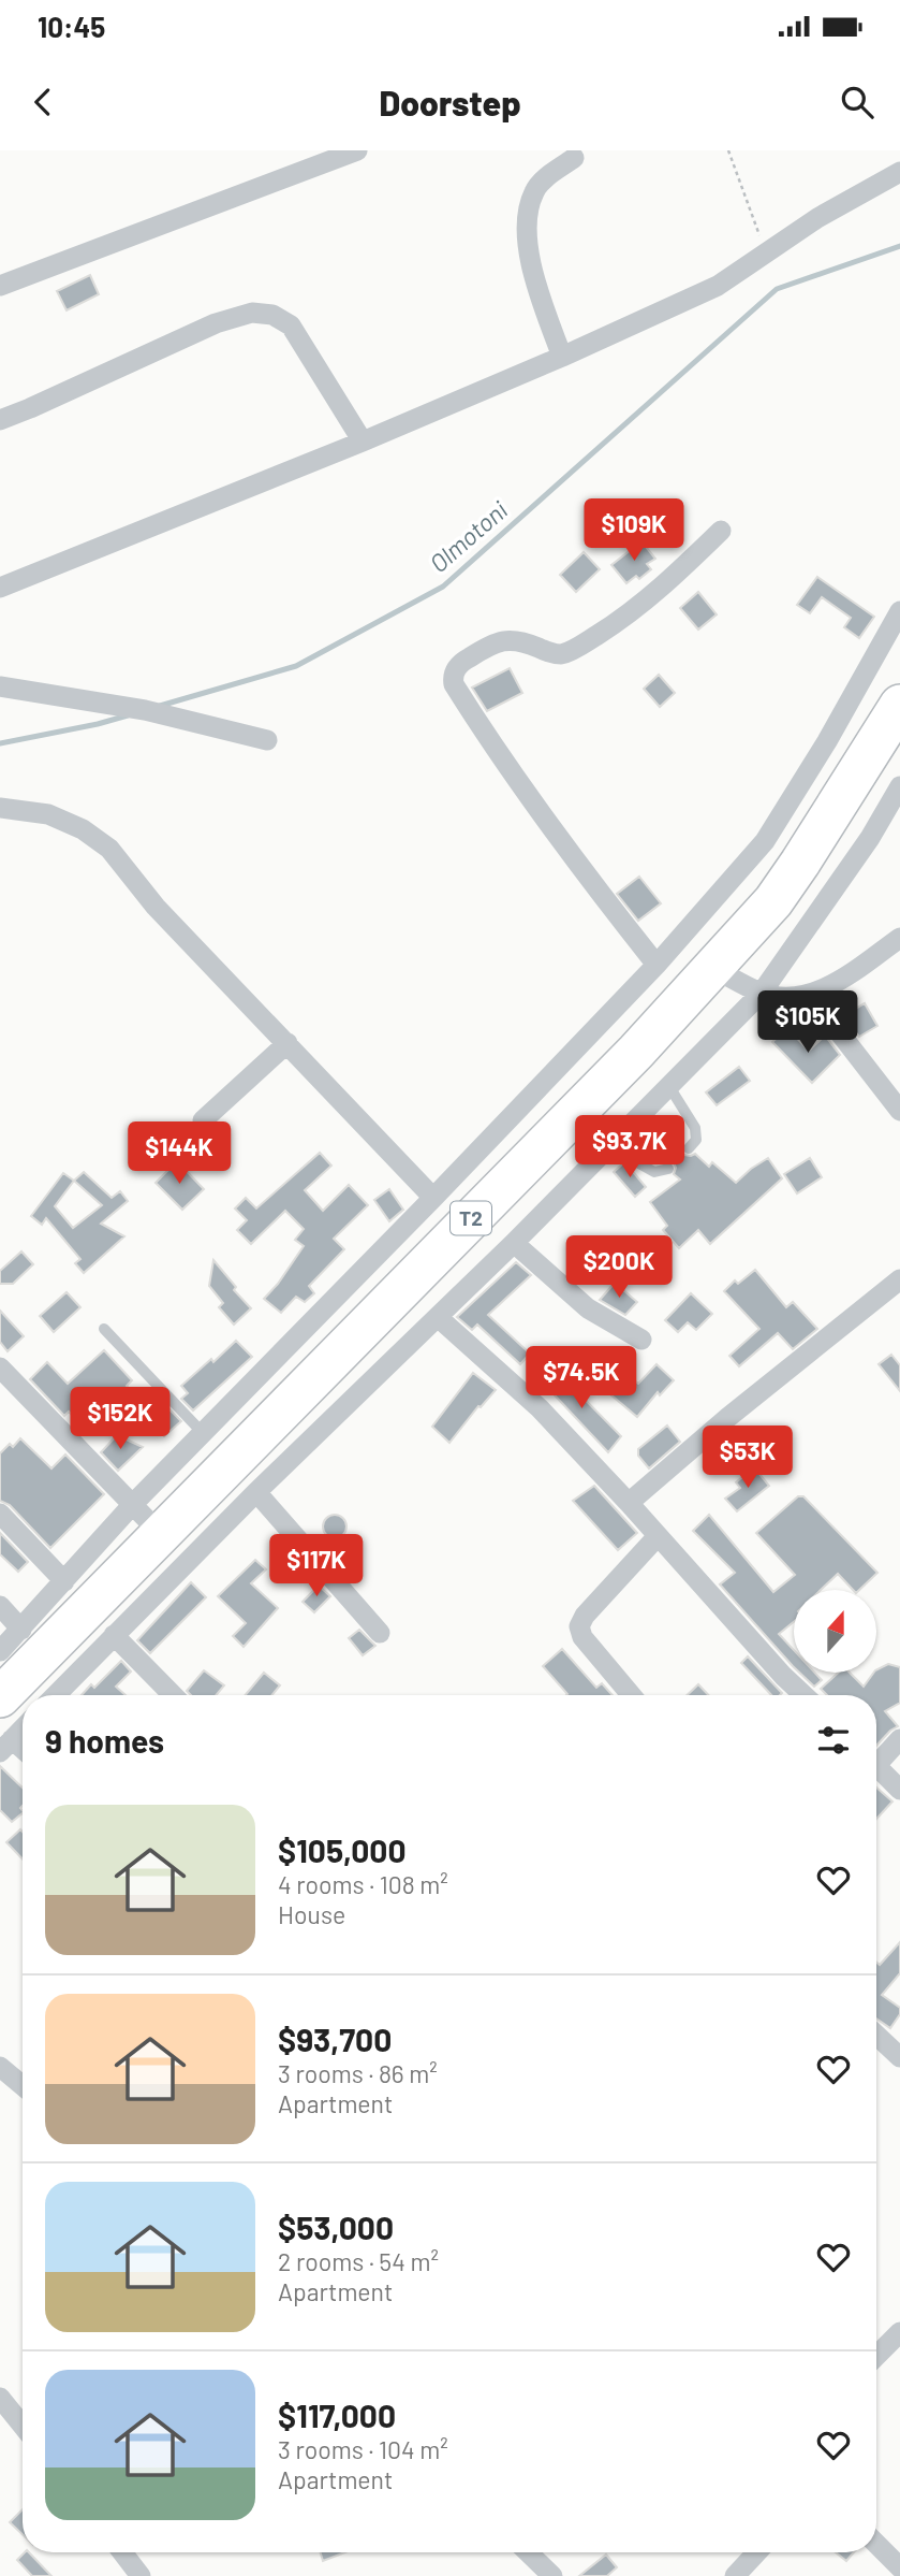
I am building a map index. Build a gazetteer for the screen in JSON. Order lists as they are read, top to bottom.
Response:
{
  "streets": {
    "highway": ["T2"]
  },
  "water": ["Olmotoni"],
  "north": "top",
  "page": {
    "status": "10:45",
    "header": "Doorstep",
    "price": [
      "$109K",
      "$105K",
      "$93.7K",
      "$144K",
      "$200K",
      "$74.5K",
      "$152K",
      "$53K",
      "$117K"
    ],
    "heading": "9 homes",
    "list": [
      {
        "name": "$105,000",
        "note": "4 rooms · 108 m² · House"
      },
      {
        "name": "$93,700",
        "note": "3 rooms · 86 m² · Apartment"
      },
      {
        "name": "$53,000",
        "note": "2 rooms · 54 m² · Apartment"
      },
      {
        "name": "$117,000",
        "note": "3 rooms · 104 m² · Apartment"
      }
    ]
  }
}
